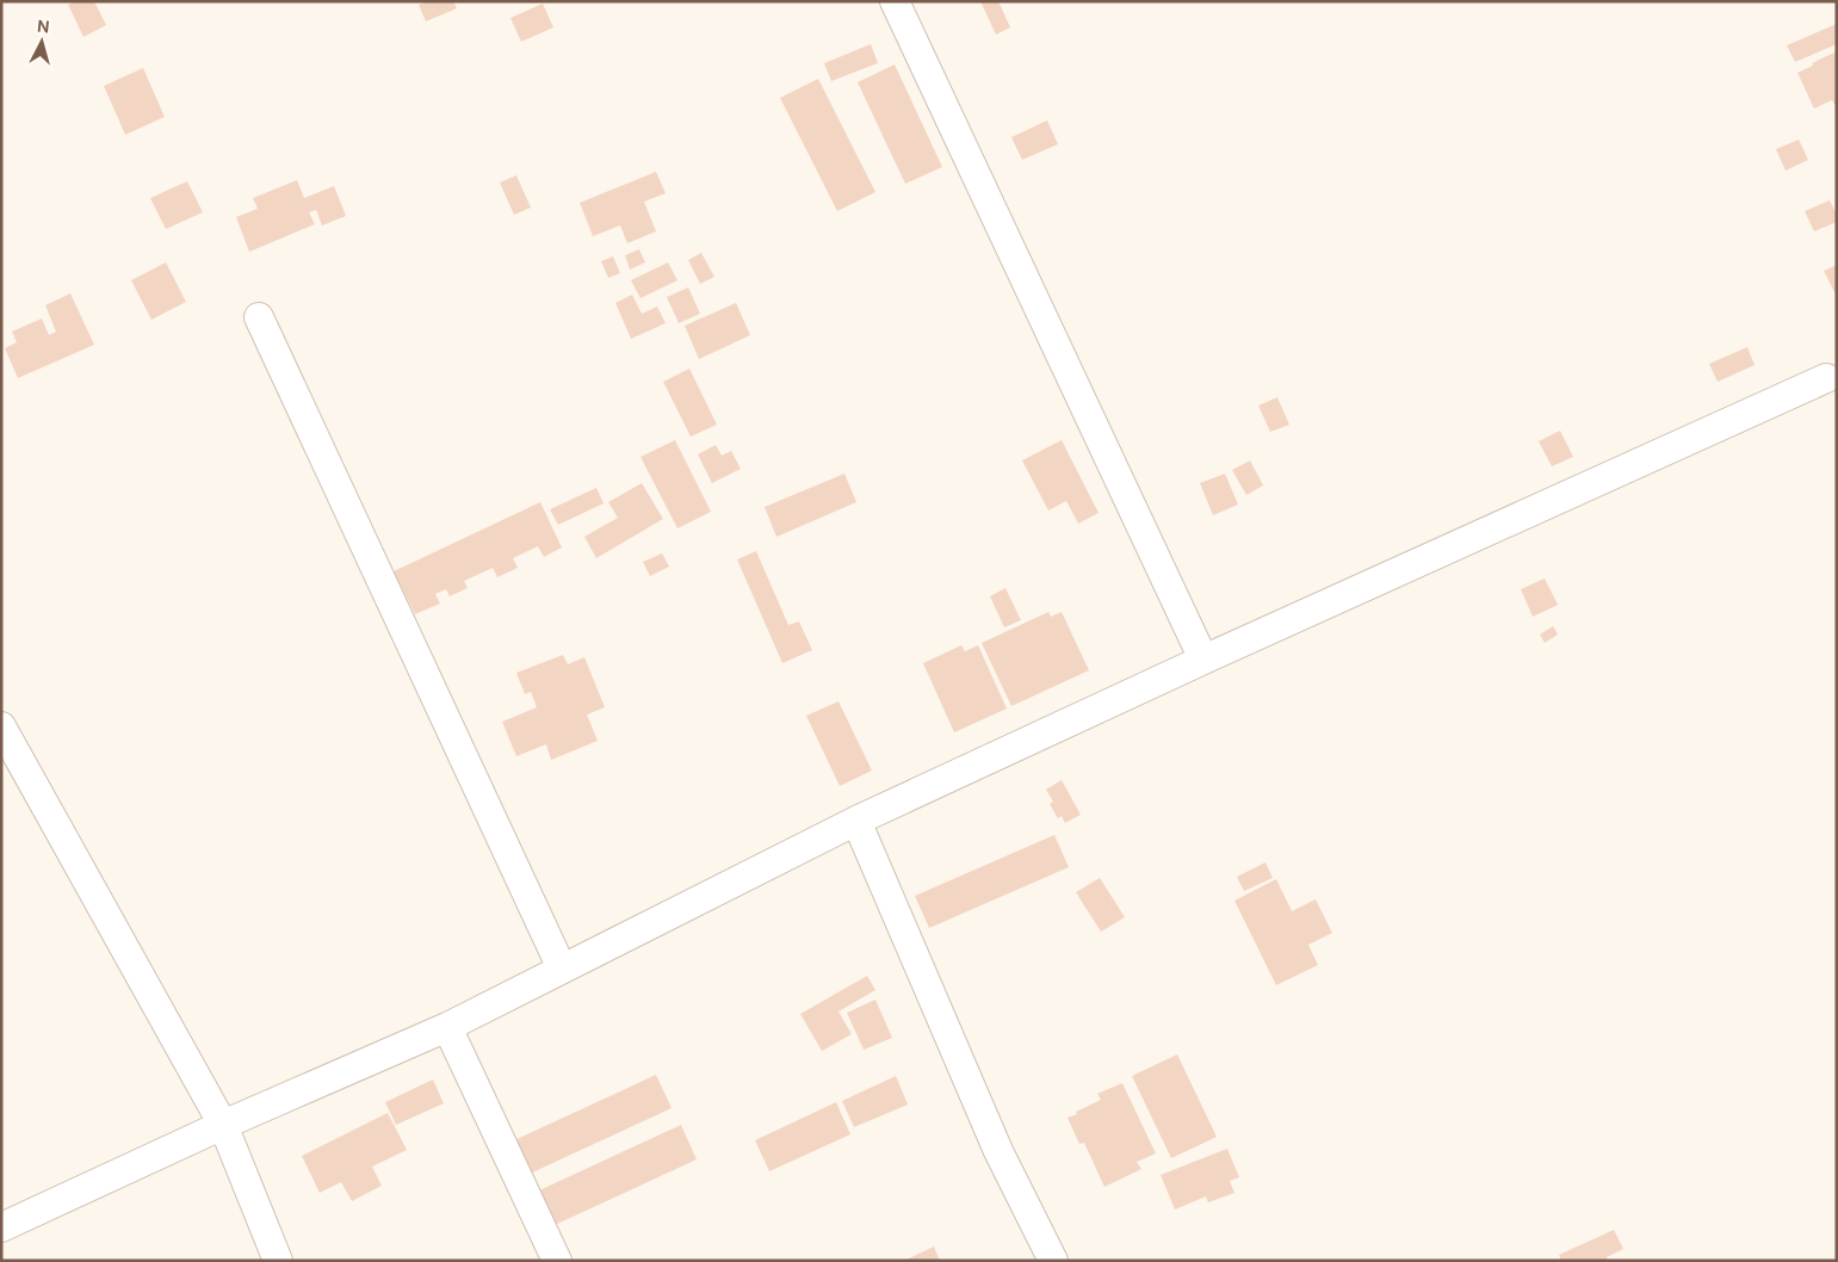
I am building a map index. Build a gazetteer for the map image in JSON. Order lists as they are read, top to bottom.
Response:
{
  "north": "top"
}
